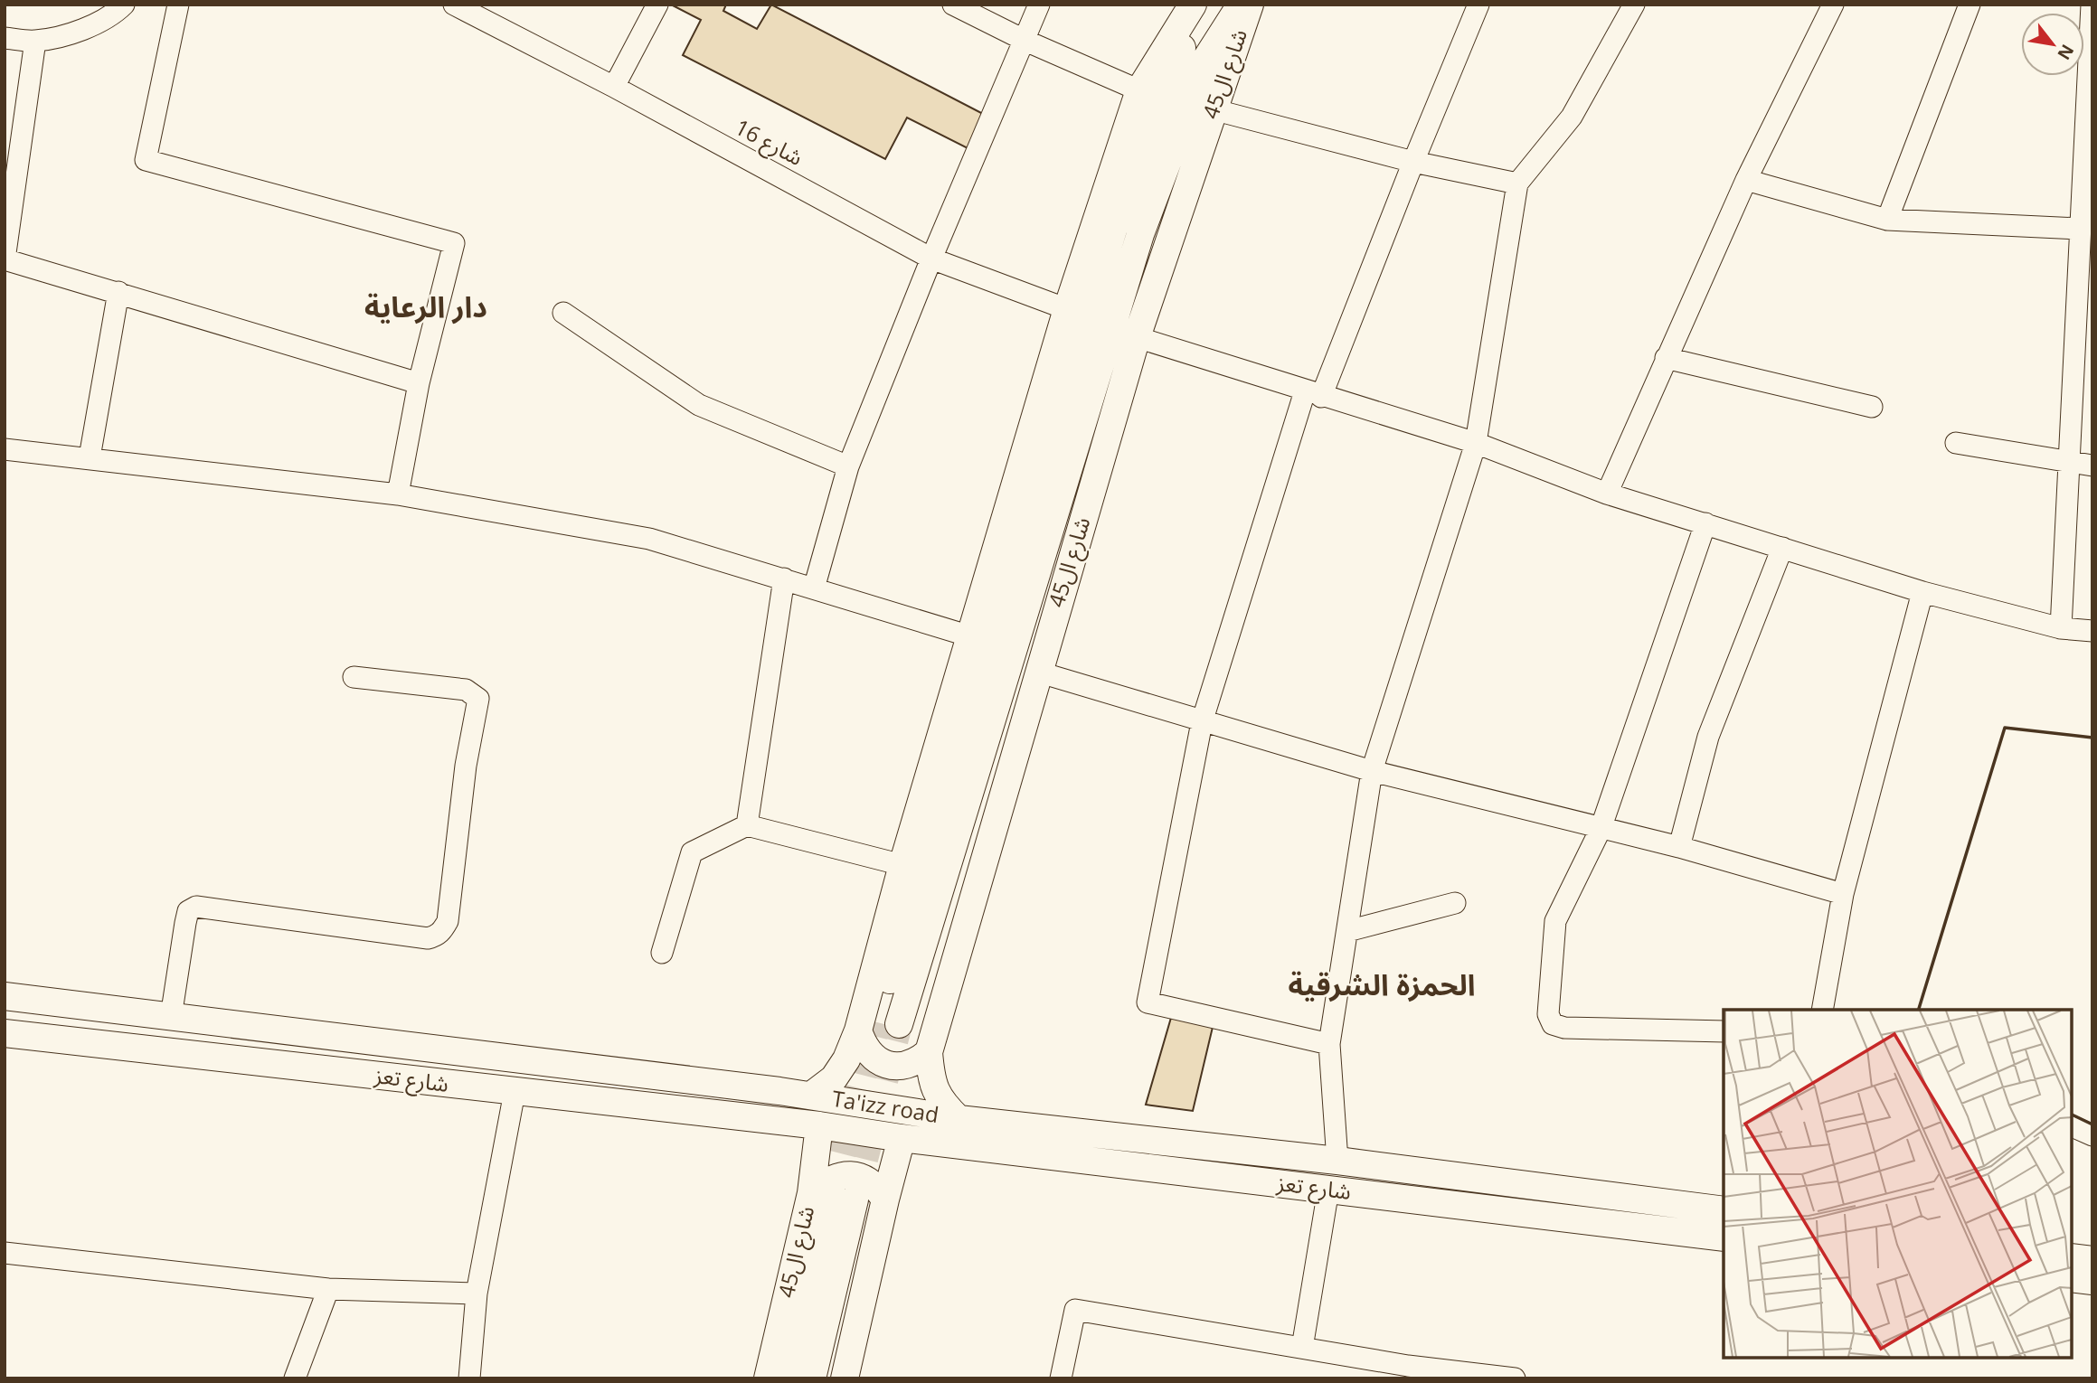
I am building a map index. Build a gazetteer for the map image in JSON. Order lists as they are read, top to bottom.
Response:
{
  "streets": {
    "main road": ["شارع ال45", "شارع تعز", "Ta'izz road"],
    "street": ["شارع 16"]
  },
  "crossings": [
    ["شارع ال45", "شارع 16"],
    ["شارع ال45", "شارع تعز"],
    ["شارع ال45", "Ta'izz road"],
    ["شارع تعز", "Ta'izz road"]
  ],
  "districts": ["دار الرعاية", "الحمزة الشرقية"],
  "north": "bottom right"
}
